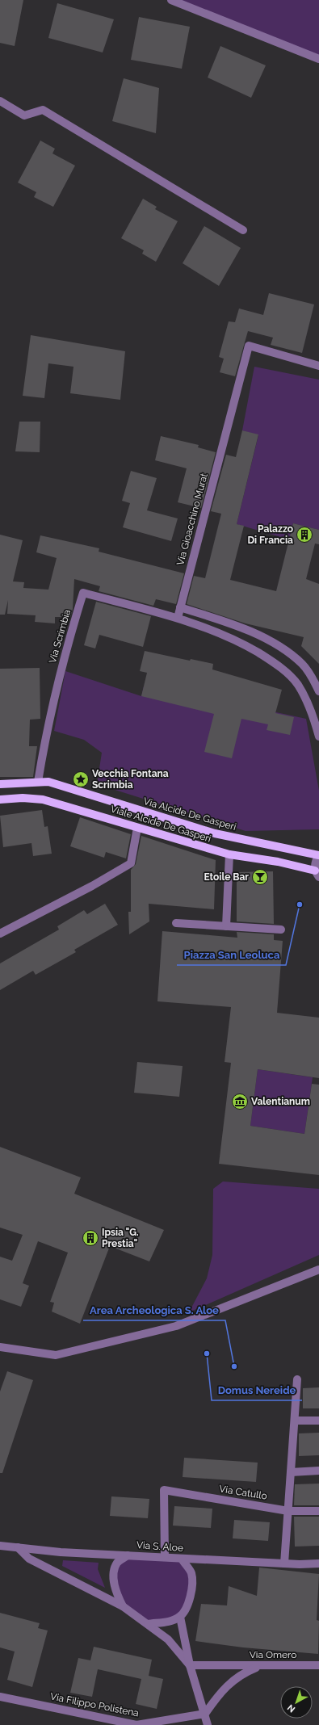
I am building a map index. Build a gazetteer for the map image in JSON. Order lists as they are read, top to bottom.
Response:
{
  "streets": {
    "main road": ["Via Alcide De Gasperi", "Viale Alcide De Gasperi"],
    "street": [
      "Via Gioacchino Murat",
      "Via Scrimbia",
      "Via Catullo",
      "Via S. Aloe",
      "Via Omero",
      "Via Filippo Polistena"
    ]
  },
  "crossings": [
    ["Via Scrimbia", "Via Alcide De Gasperi"],
    ["Via Catullo", "Via S. Aloe"]
  ],
  "places": {
    "building": ["Palazzo Di Francia", "Ipsia \"G. Prestia\""],
    "place": ["Vecchia Fontana Scrimbia"],
    "bar": ["Etoile Bar"],
    "other": ["Piazza San Leoluca", "Domus Nereide", "Area Archeologica S. Aloe"],
    "museum": ["Valentianum"]
  },
  "north": "bottom left"
}
